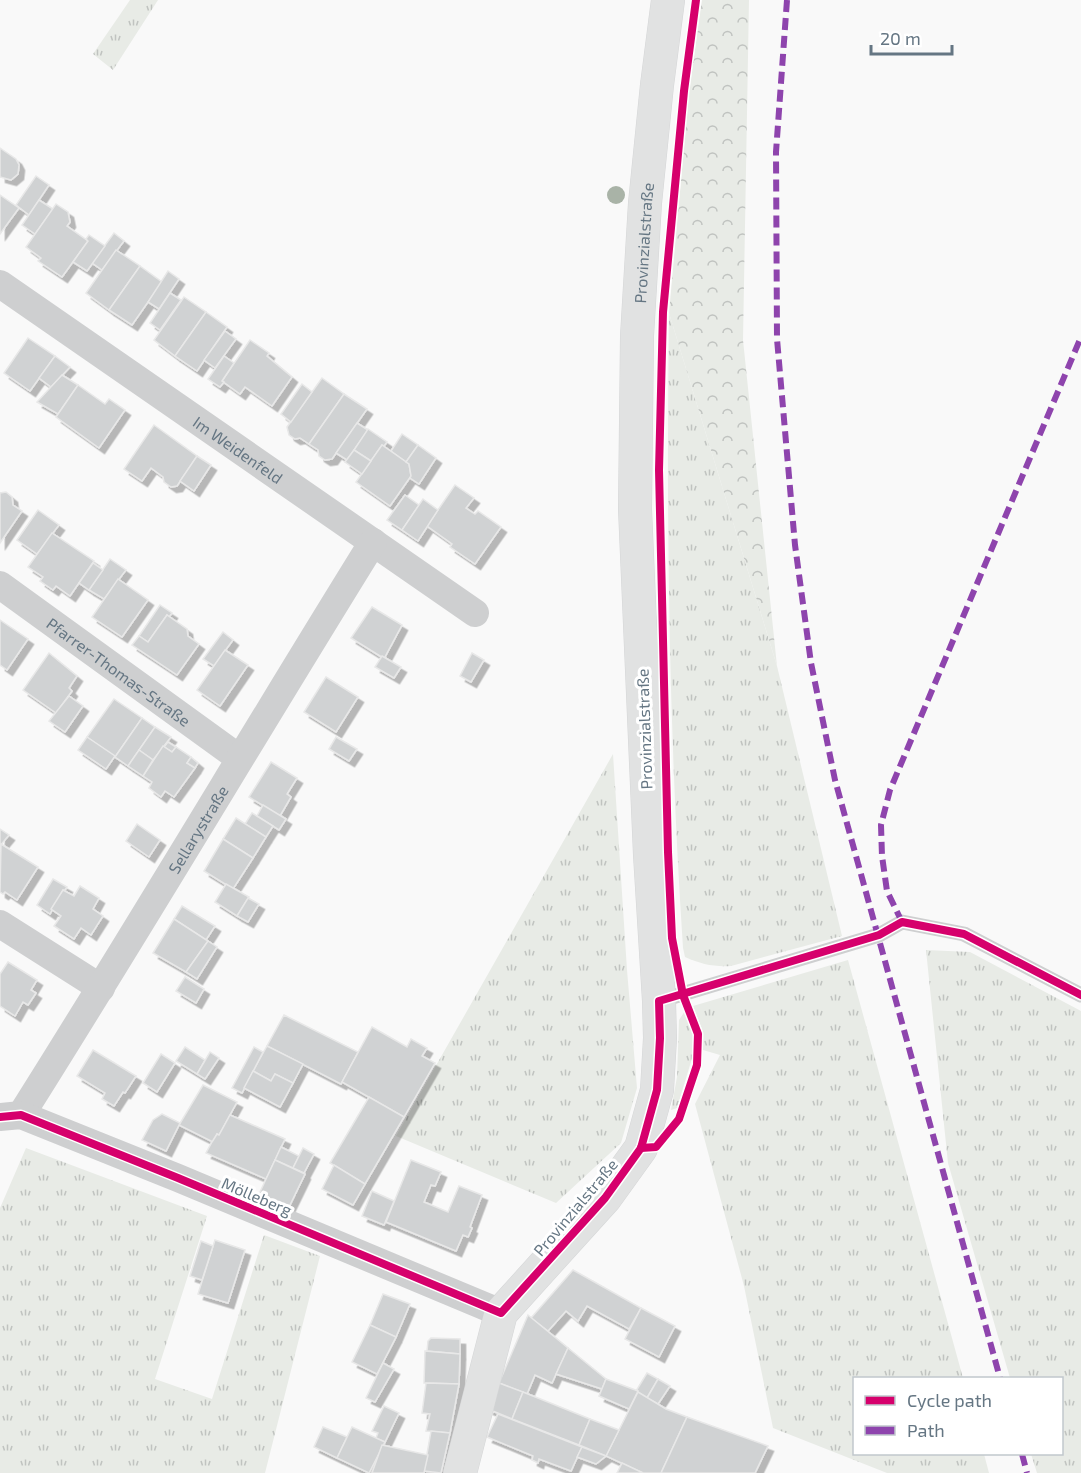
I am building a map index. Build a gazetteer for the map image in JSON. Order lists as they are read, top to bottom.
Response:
{
  "streets": {
    "main road": ["Provinzialstraße"],
    "street": [
      "Im Weidenfeld",
      "Pfarrer-Thomas-Straße",
      "Sellarystraße",
      "Mölleberg"
    ]
  },
  "crossings": [
    ["Provinzialstraße", "Mölleberg"],
    ["Im Weidenfeld", "Sellarystraße"],
    ["Pfarrer-Thomas-Straße", "Sellarystraße"],
    ["Sellarystraße", "Mölleberg"]
  ],
  "legend": ["Cycle path", "Path"],
  "scale_bar": "20 m"
}
